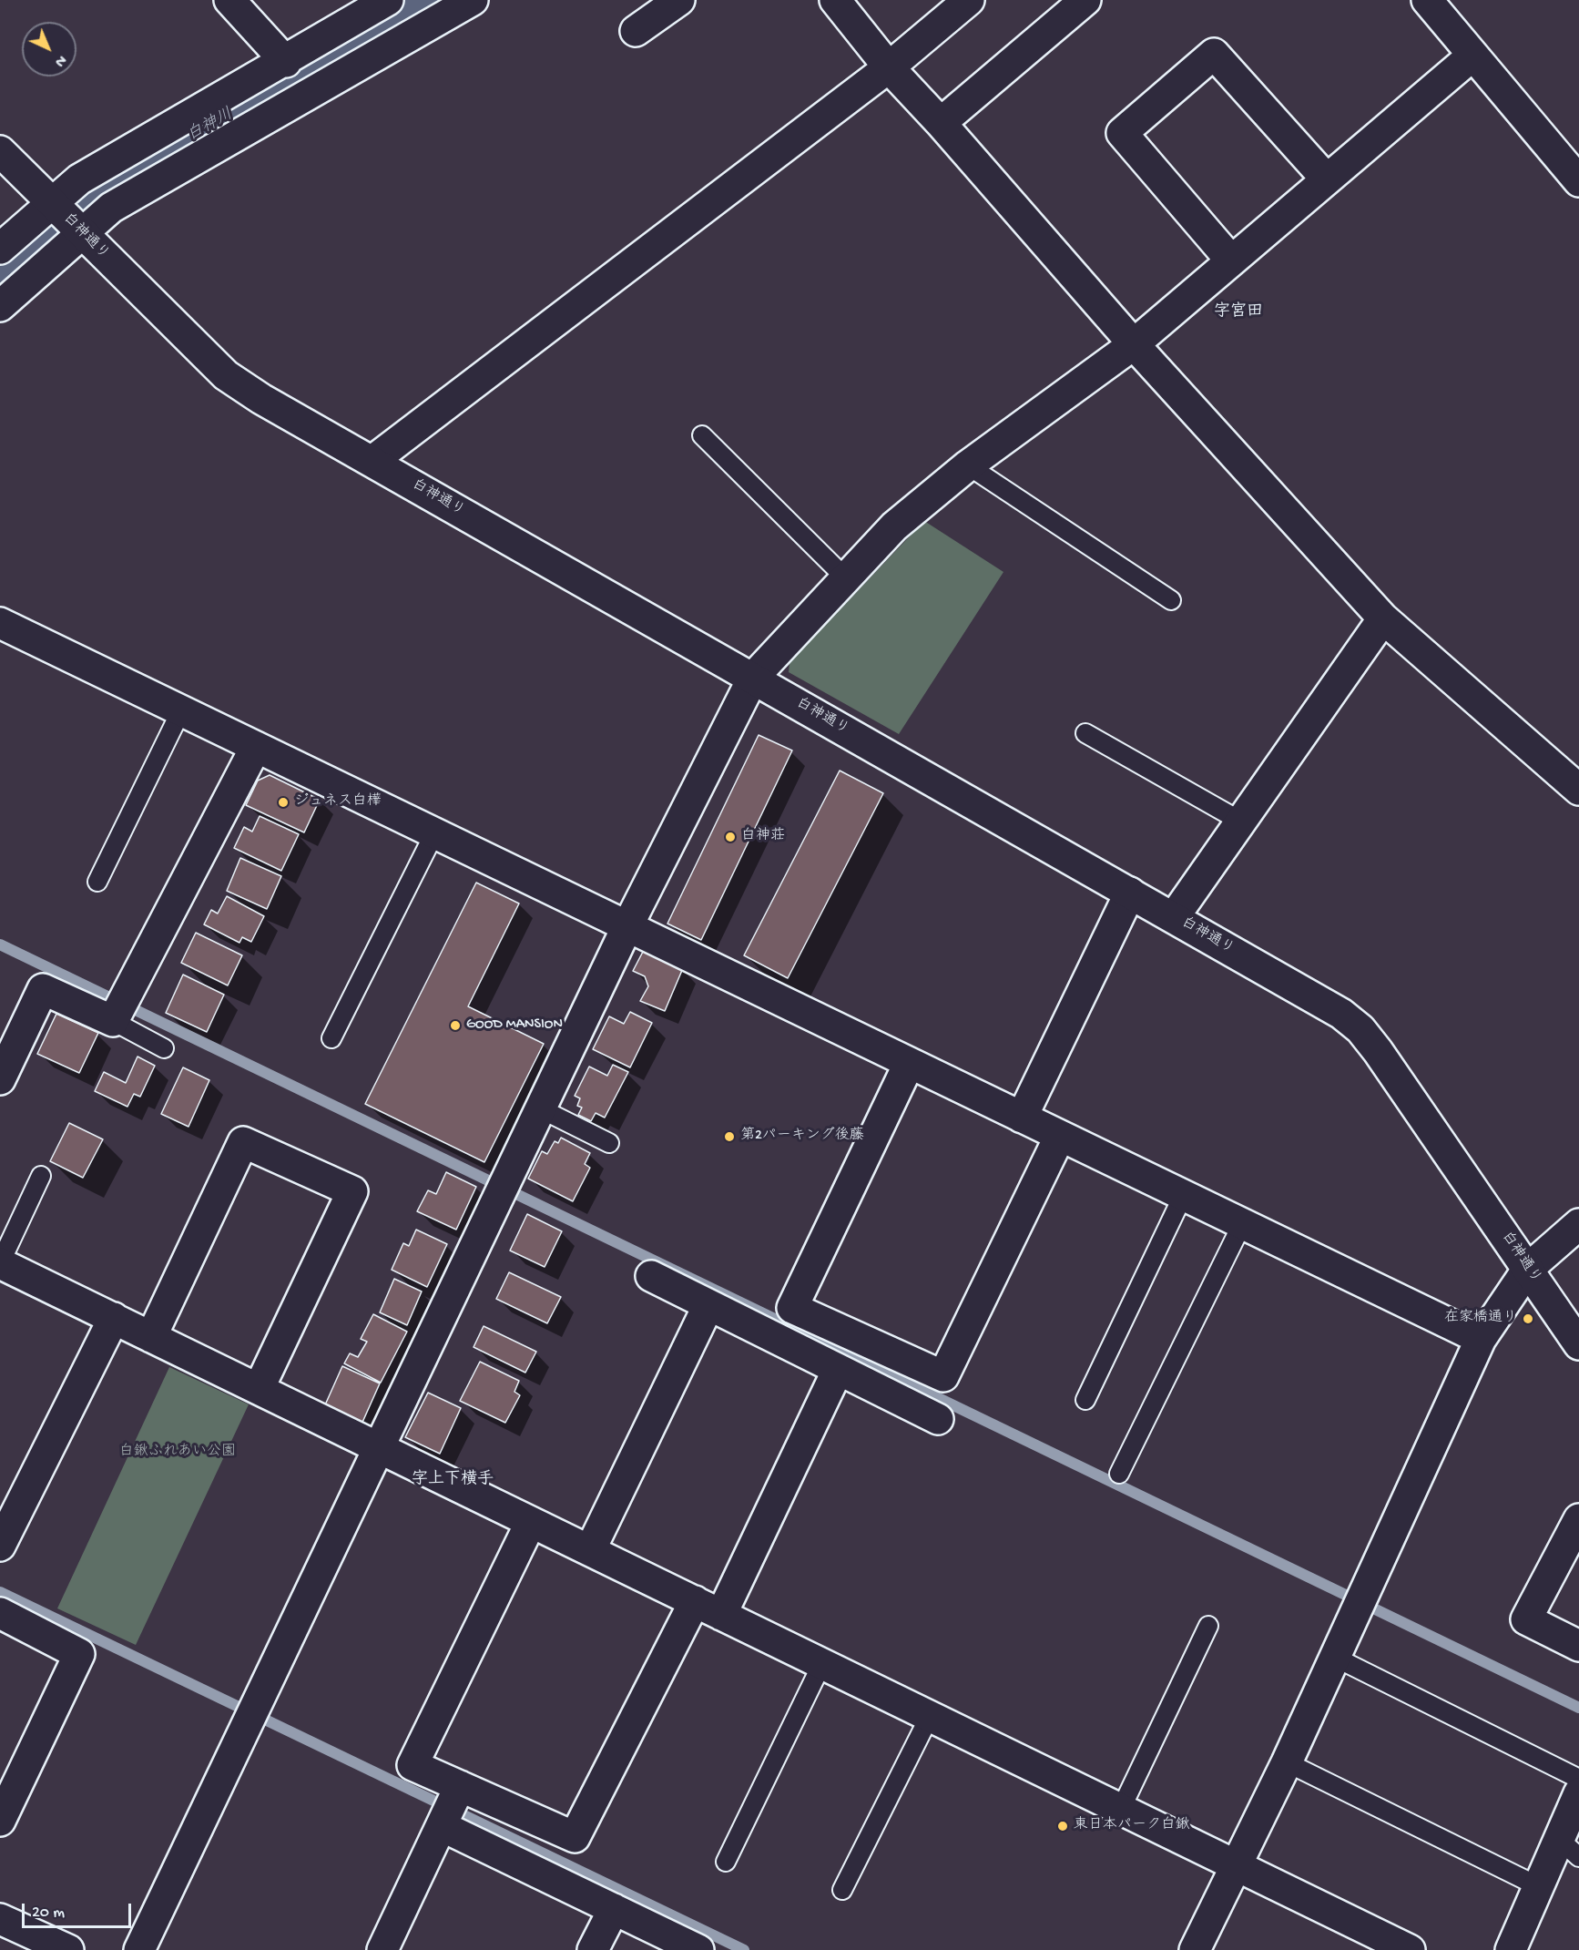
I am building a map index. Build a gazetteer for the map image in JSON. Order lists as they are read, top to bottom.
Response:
{
  "streets": {
    "street": ["白神通り"]
  },
  "districts": ["字宮田", "字上下横手"],
  "water": ["白神川"],
  "parks": ["白鍬ふれあい公園"],
  "places": [
    "ジュネス白樺",
    "白神荘",
    "GOOD MANSION",
    "第2パーキング後藤",
    "在家橋通り",
    "東日本パーク白鍬"
  ],
  "scale_bar": "20 m",
  "north": "bottom right"
}
